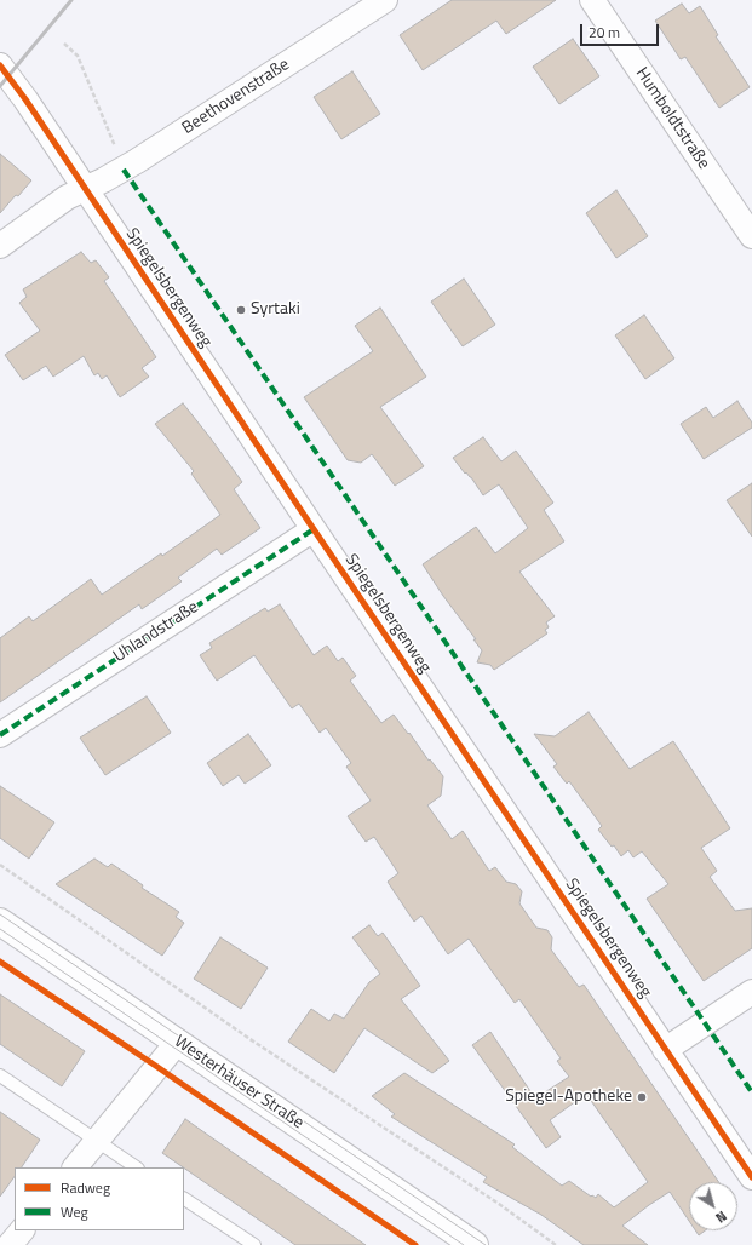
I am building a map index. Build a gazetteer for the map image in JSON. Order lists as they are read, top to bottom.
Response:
{
  "streets": {
    "street": [
      "Beethovenstraße",
      "Humboldtstraße",
      "Spiegelsbergenweg",
      "Uhlandstraße",
      "Westerhäuser Straße"
    ]
  },
  "crossings": [
    ["Beethovenstraße", "Spiegelsbergenweg"],
    ["Spiegelsbergenweg", "Uhlandstraße"]
  ],
  "places": ["Syrtaki", "Spiegel-Apotheke"],
  "legend": ["Radweg", "Weg"],
  "scale_bar": "20 m",
  "north": "bottom right"
}
